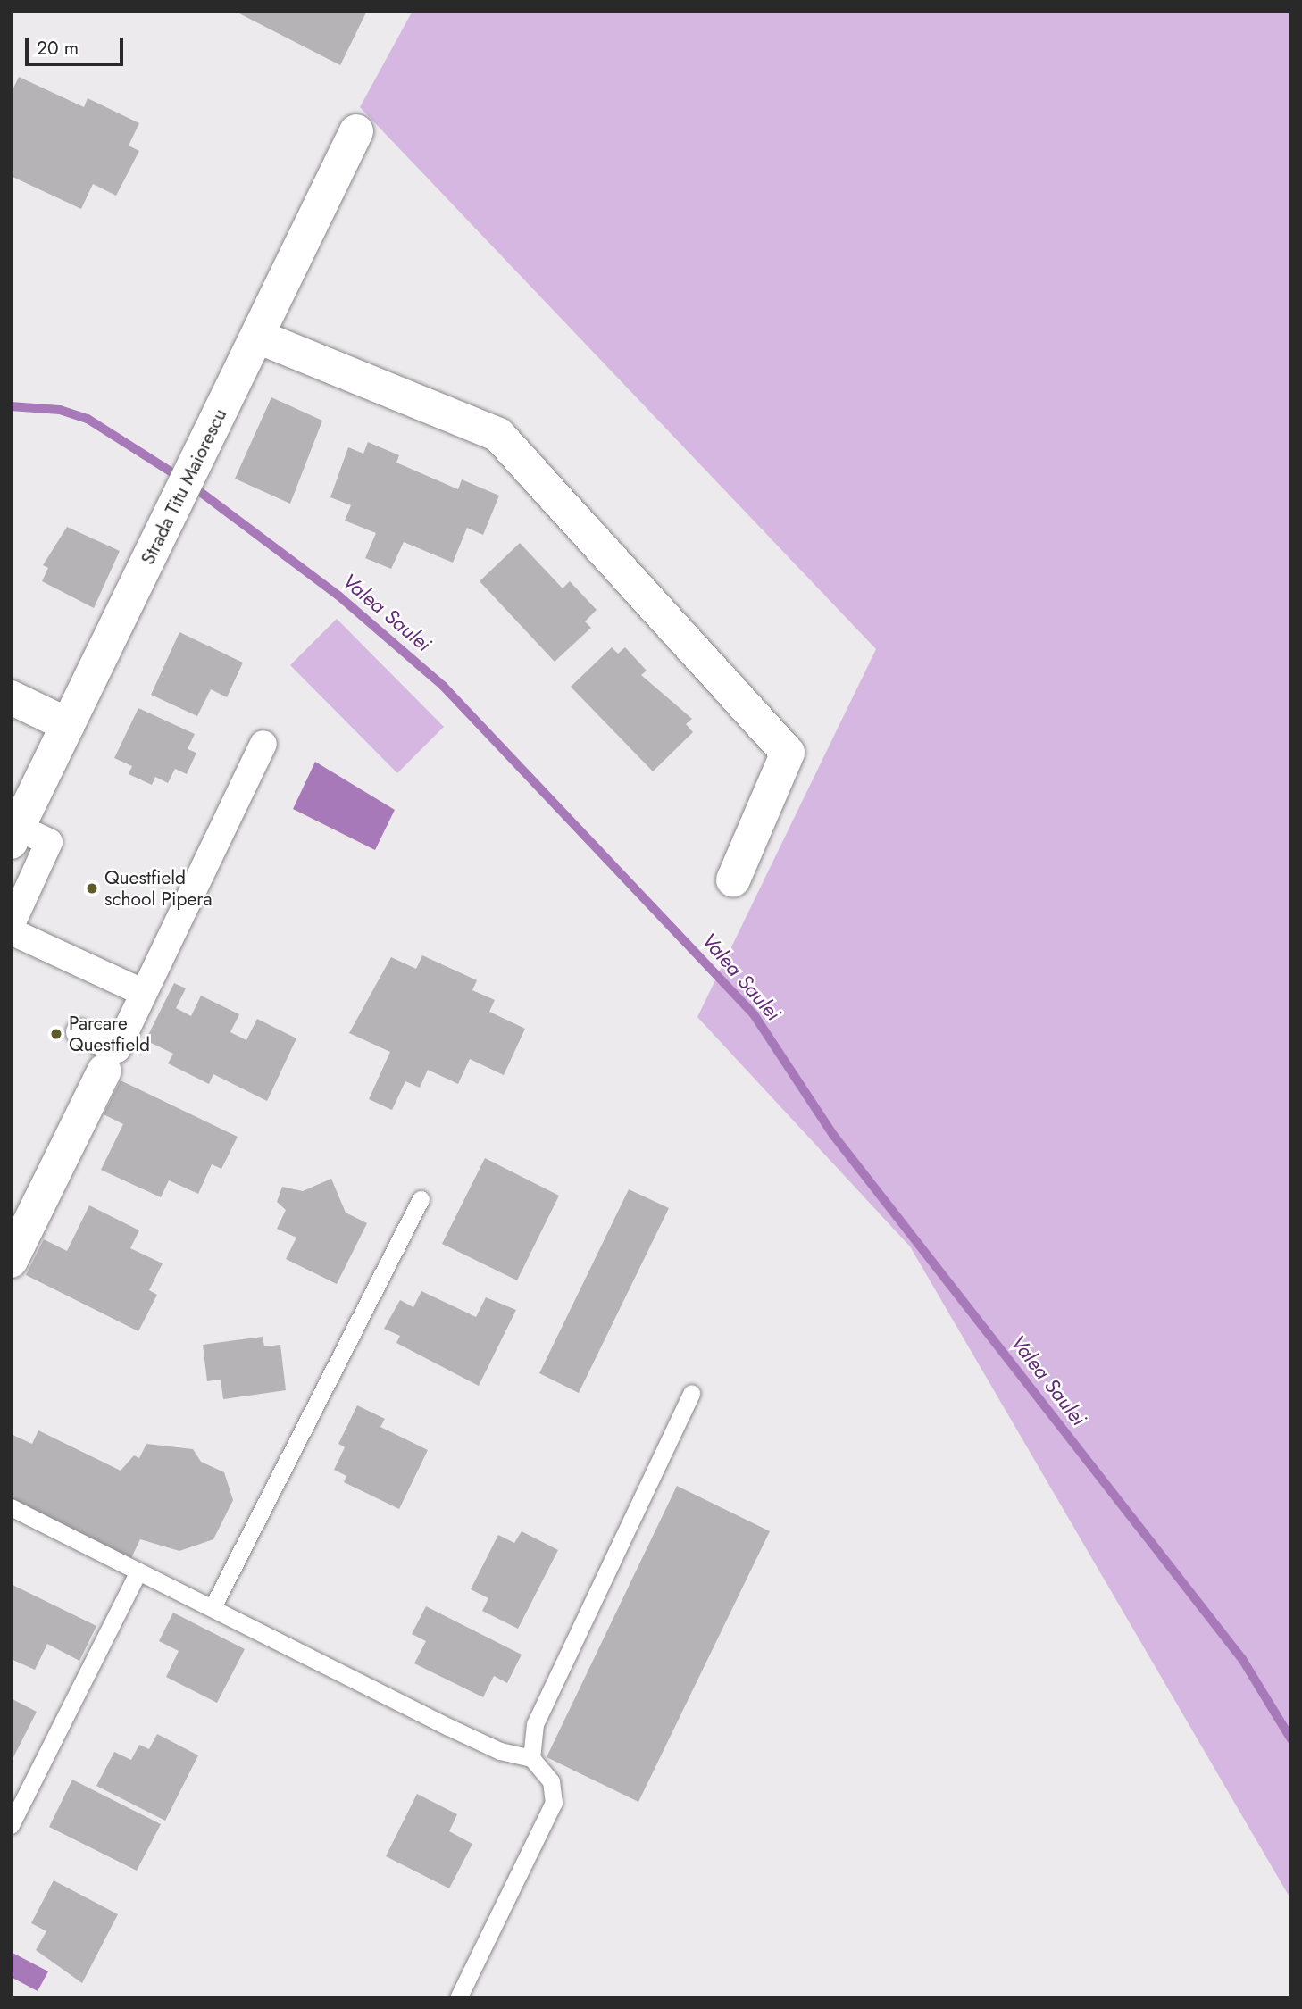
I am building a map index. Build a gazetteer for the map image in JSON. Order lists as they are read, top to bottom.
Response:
{
  "streets": {
    "street": ["Strada Titu Maiorescu"]
  },
  "water": ["Valea Saulei"],
  "places": ["Questfield school Pipera", "Parcare Questfield"],
  "scale_bar": "20 m"
}
